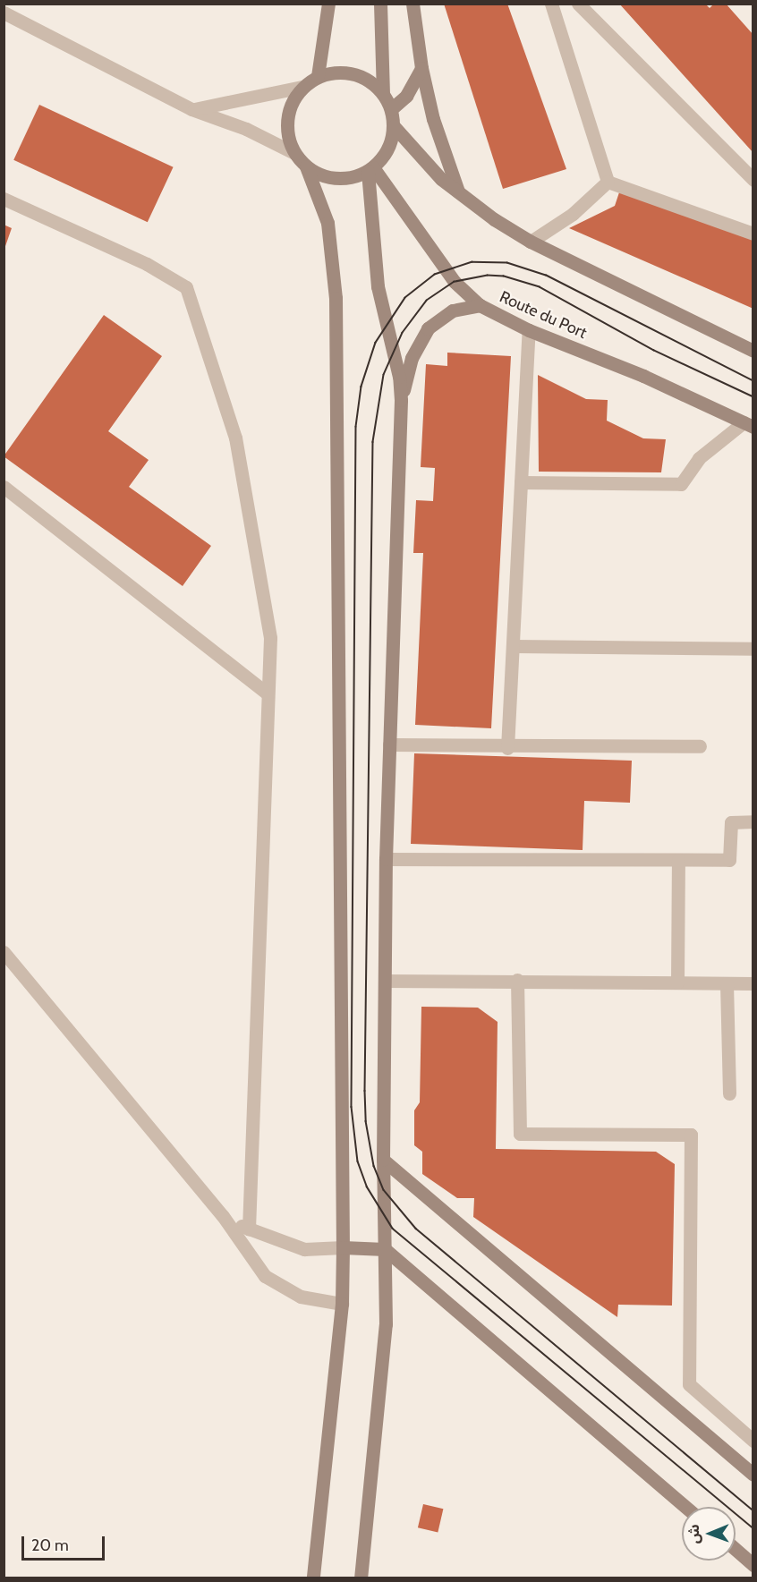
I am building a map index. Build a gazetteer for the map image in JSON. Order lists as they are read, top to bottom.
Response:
{
  "streets": {
    "main road": ["Route du Port"]
  },
  "scale_bar": "20 m",
  "north": "left"
}
